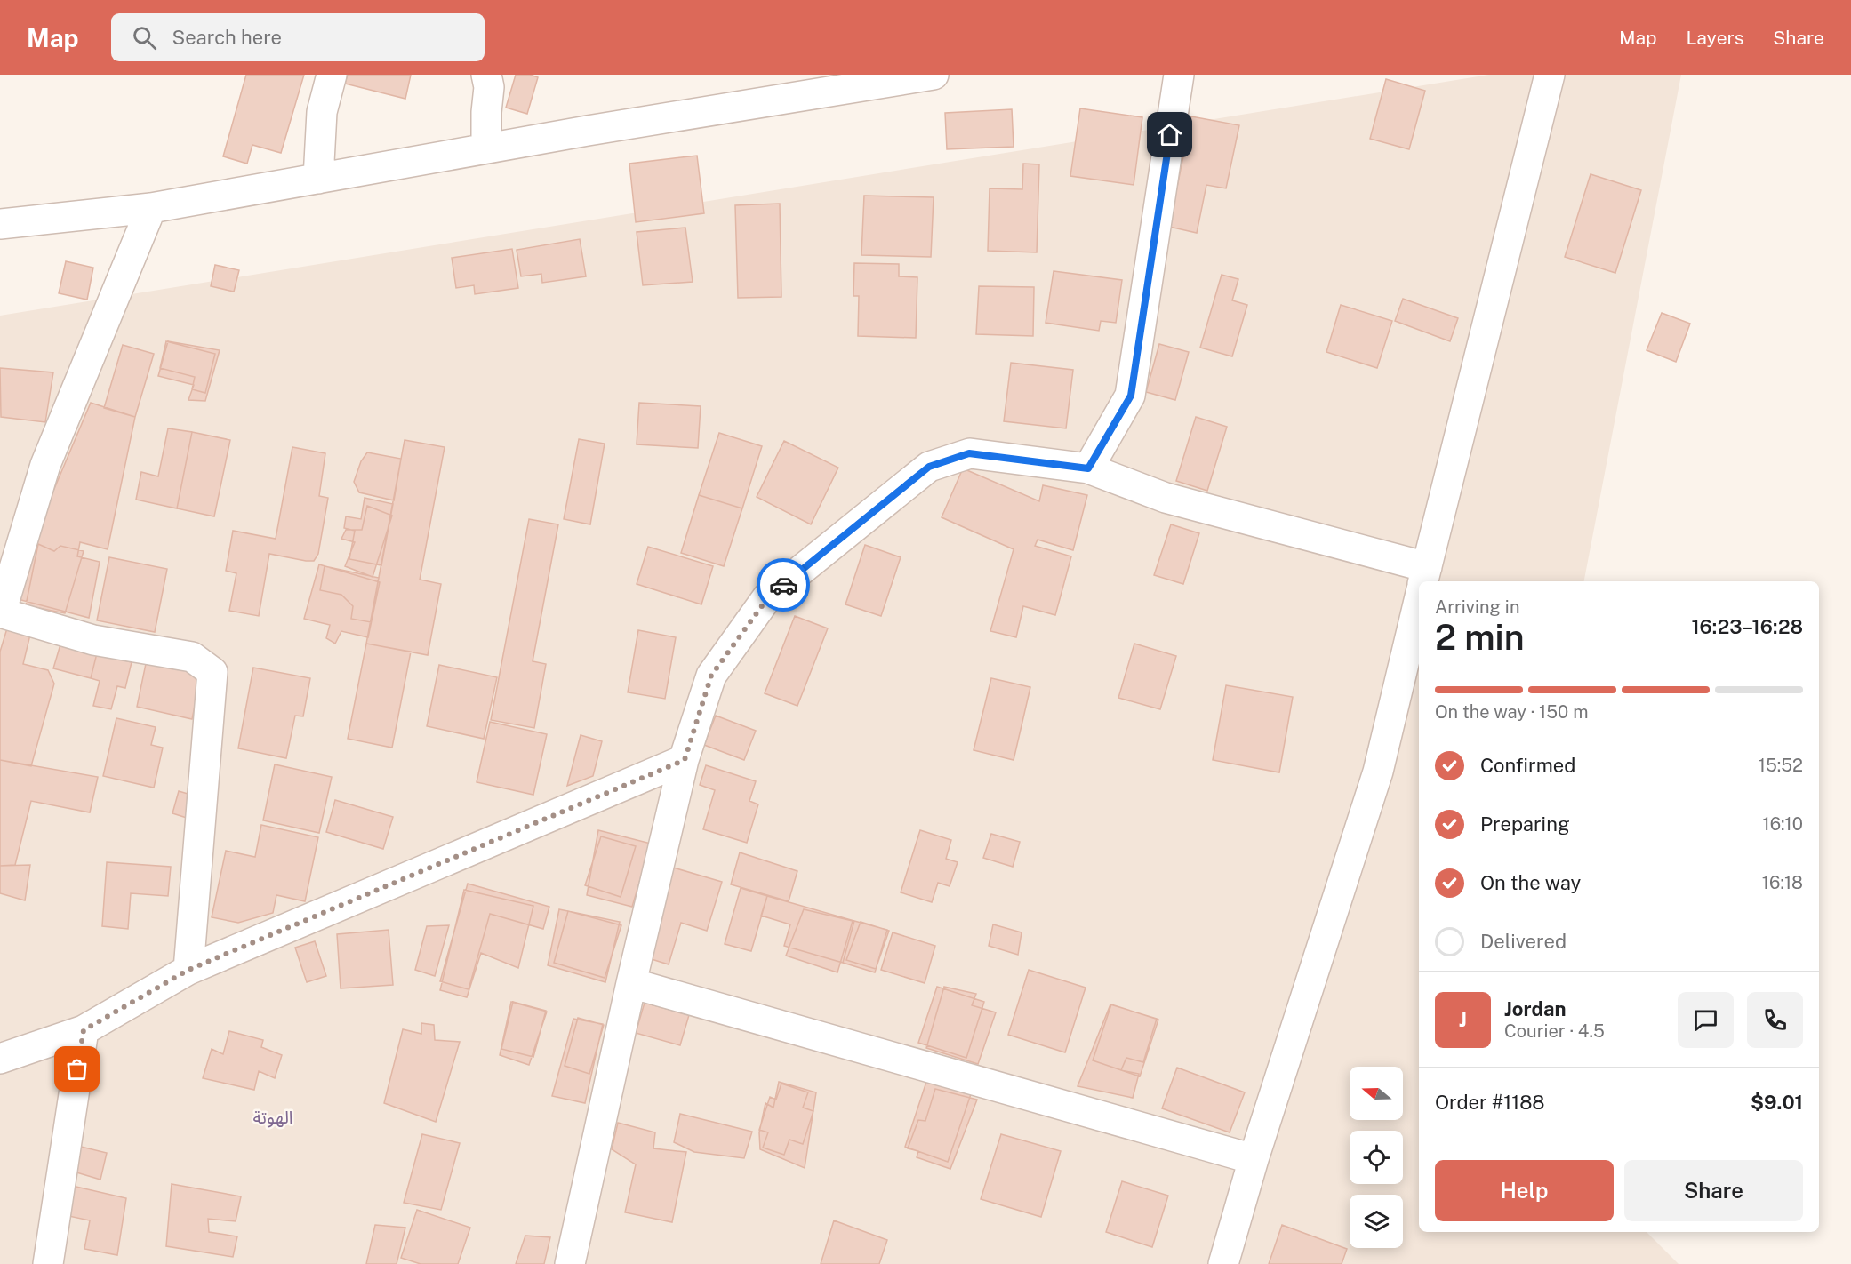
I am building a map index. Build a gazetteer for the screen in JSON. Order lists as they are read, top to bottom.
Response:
{
  "districts": ["الهوتة"],
  "north": "left",
  "page": {
    "header": "Map",
    "search": "Search here",
    "nav": ["Map", "Layers", "Share"],
    "heading": ["2 min", "Arriving in", "16:23–16:28"],
    "panel": [
      "Jordan",
      "Courier · 4.5",
      "Order #1188",
      "$9.01"
    ],
    "bar": "On the way · 150 m",
    "list": [
      ["Confirmed", "15:52"],
      ["Preparing", "16:10"],
      ["On the way", "16:18"],
      "Delivered"
    ],
    "round": "J",
    "buttons": ["Help", "Share"]
  }
}
